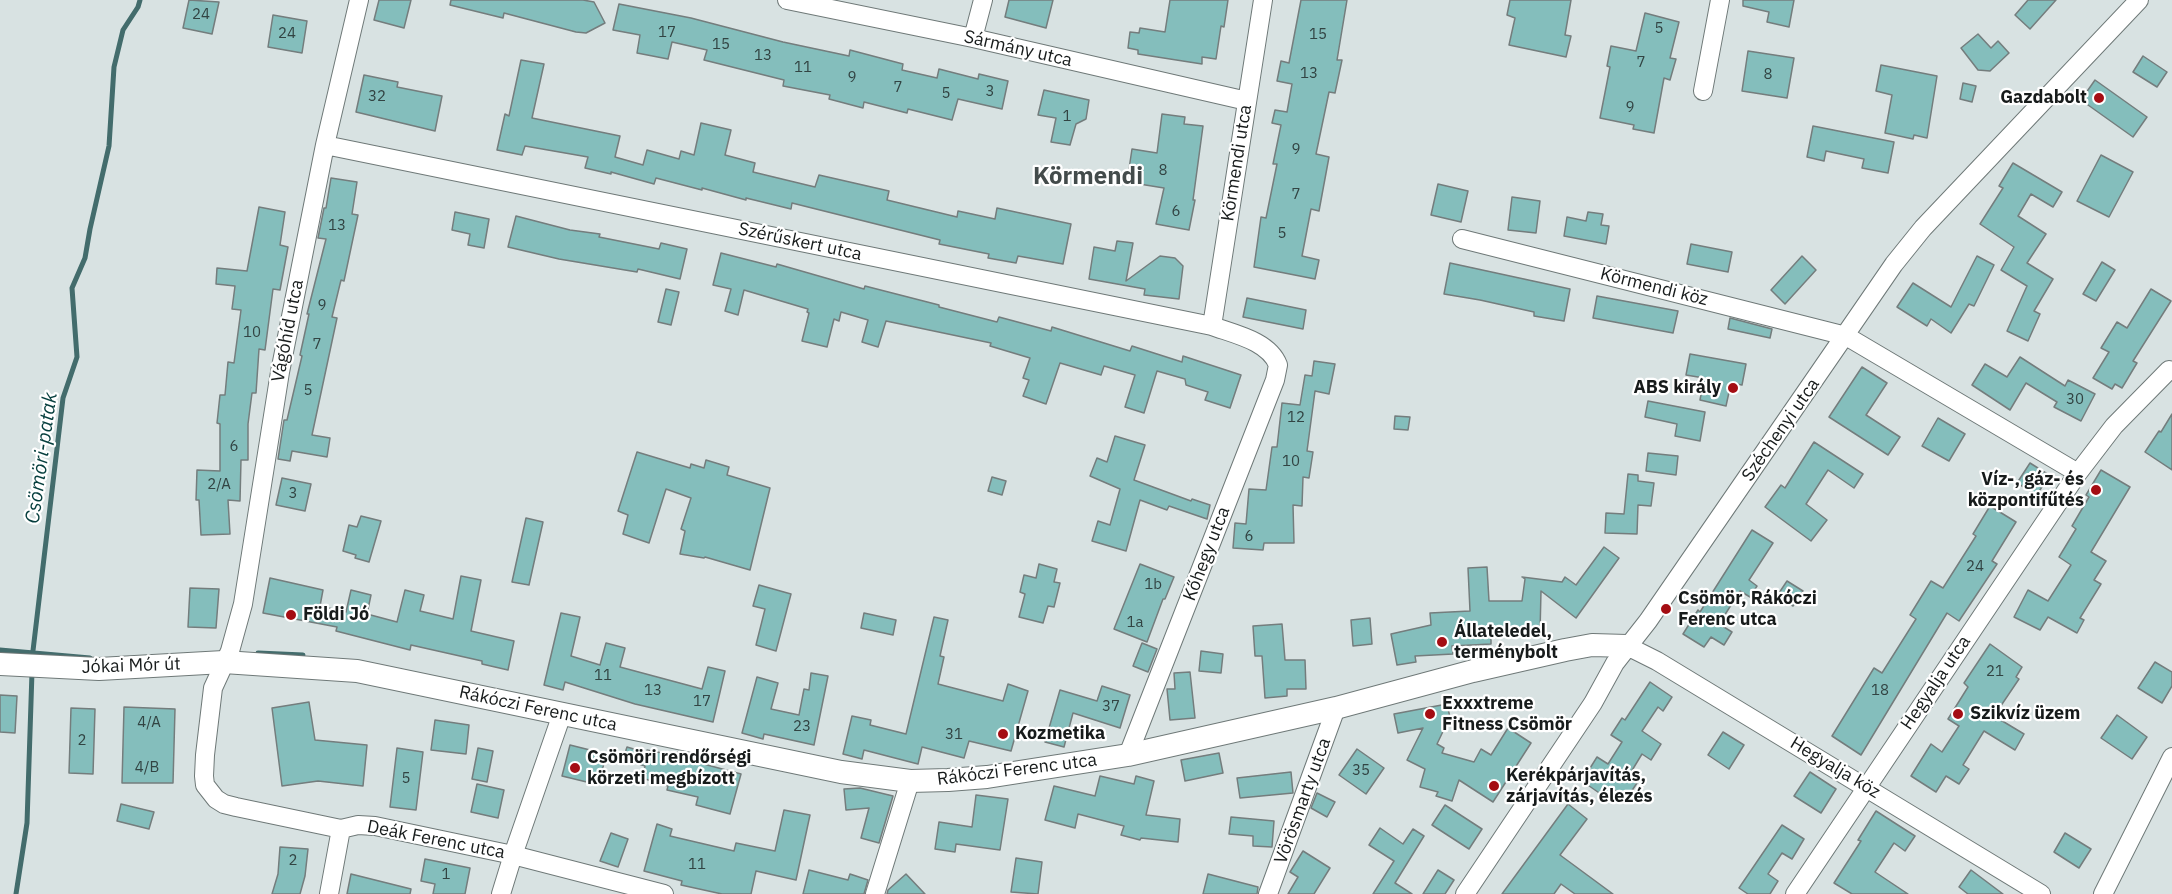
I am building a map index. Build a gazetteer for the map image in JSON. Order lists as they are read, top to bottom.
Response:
{
  "streets": {
    "street": [
      "Sármány utca",
      "Körmendi utca",
      "Szérűskert utca",
      "Körmendi köz",
      "Vágóhíd utca",
      "Széchenyi utca",
      "Kőhegy utca",
      "Jókai Mór út",
      "Hegyalja utca",
      "Rákóczi Ferenc utca",
      "Hegyalja köz",
      "Vörösmarty utca",
      "Deák Ferenc utca"
    ]
  },
  "crossings": [
    ["Sármány utca", "Körmendi utca"],
    ["Körmendi utca", "Szérűskert utca"],
    ["Szérűskert utca", "Vágóhíd utca"],
    ["Szérűskert utca", "Kőhegy utca"],
    ["Körmendi köz", "Széchenyi utca"],
    ["Vágóhíd utca", "Jókai Mór út"],
    ["Vágóhíd utca", "Rákóczi Ferenc utca"],
    ["Vágóhíd utca", "Deák Ferenc utca"],
    ["Széchenyi utca", "Rákóczi Ferenc utca"],
    ["Széchenyi utca", "Hegyalja köz"],
    ["Kőhegy utca", "Rákóczi Ferenc utca"],
    ["Jókai Mór út", "Rákóczi Ferenc utca"],
    ["Hegyalja utca", "Hegyalja köz"],
    ["Rákóczi Ferenc utca", "Hegyalja köz"],
    ["Rákóczi Ferenc utca", "Vörösmarty utca"]
  ],
  "districts": ["Körmendi"],
  "water": ["Csömöri-patak"],
  "places": [
    "Gazdabolt",
    "ABS király",
    "Víz-, gáz- és központifűtés",
    "Csömör, Rákóczi Ferenc utca",
    "Földi Jó",
    "Állateledel, terménybolt",
    "Exxxtreme Fitness Csömör",
    "Szikvíz üzem",
    "Kozmetika",
    "Csömöri rendőrségi körzeti megbízott",
    "Kerékpárjavítás, zárjavítás, élezés"
  ],
  "house_numbers": [
    "24",
    "5",
    "17",
    "24",
    "15",
    "15",
    "13",
    "7",
    "11",
    "13",
    "8",
    "9",
    "7",
    "3",
    "5",
    "32",
    "9",
    "1",
    "9",
    "8",
    "7",
    "6",
    "13",
    "5",
    "9",
    "10",
    "7",
    "5",
    "30",
    "12",
    "6",
    "10",
    "2/A",
    "3",
    "6",
    "24",
    "1b",
    "1a",
    "21",
    "11",
    "13",
    "18",
    "17",
    "37",
    "4/A",
    "23",
    "31",
    "2",
    "4/B",
    "35",
    "5",
    "2",
    "11",
    "1"
  ]
}
